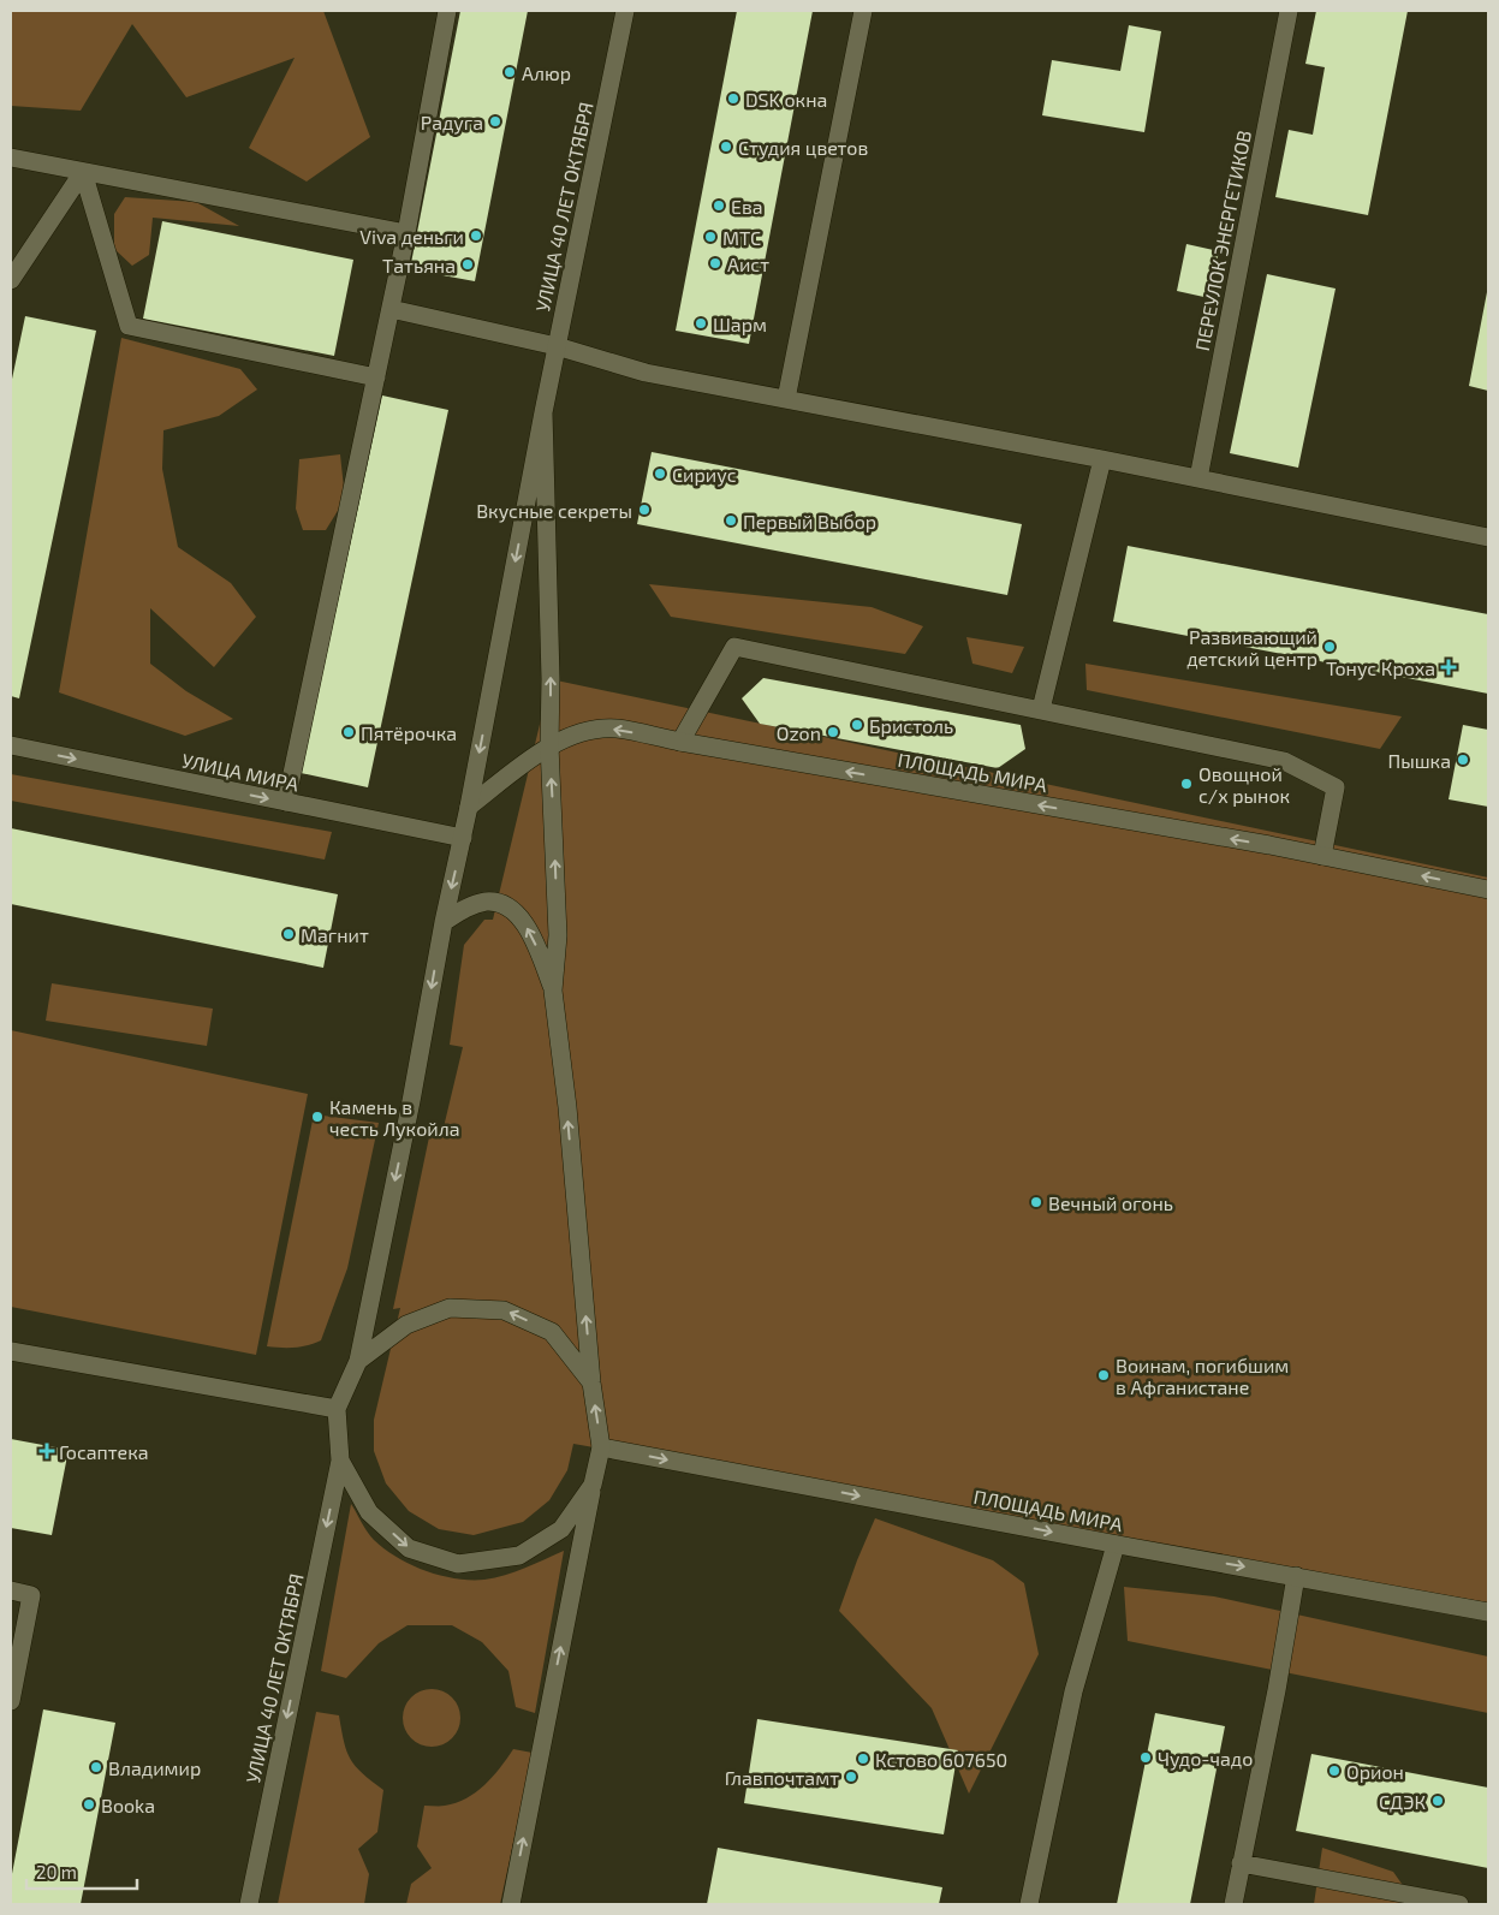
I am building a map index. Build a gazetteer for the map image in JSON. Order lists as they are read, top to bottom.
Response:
{
  "streets": {
    "street": [
      "УЛИЦА 40 ЛЕТ ОКТЯБРЯ",
      "ПЕРЕУЛОК ЭНЕРГЕТИКОВ",
      "УЛИЦА МИРА",
      "ПЛОЩАДЬ МИРА"
    ]
  },
  "one_way": ["УЛИЦА 40 ЛЕТ ОКТЯБРЯ", "УЛИЦА МИРА"],
  "places": {
    "other": [
      "Алюр",
      "DSK окна",
      "Радуга",
      "Студия цветов",
      "Ева",
      "Viva деньги",
      "МТС",
      "Аист",
      "Татьяна",
      "Шарм",
      "Сириус",
      "Вкусные секреты",
      "Первый Выбор",
      "Развивающий детский центр",
      "Бристоль",
      "Пятёрочка",
      "Ozon",
      "Пышка",
      "Овощной с/х рынок",
      "Магнит",
      "Камень в честь Лукойла",
      "Вечный огонь",
      "Воинам, погибшим в Афганистане",
      "Чудо-чадо",
      "Кстово 607650",
      "Владимир",
      "Орион",
      "Главпочтамт",
      "СДЭК",
      "Bookа"
    ],
    "health": ["Тонус Кроха", "Госаптека"]
  },
  "scale_bar": "20 m"
}
